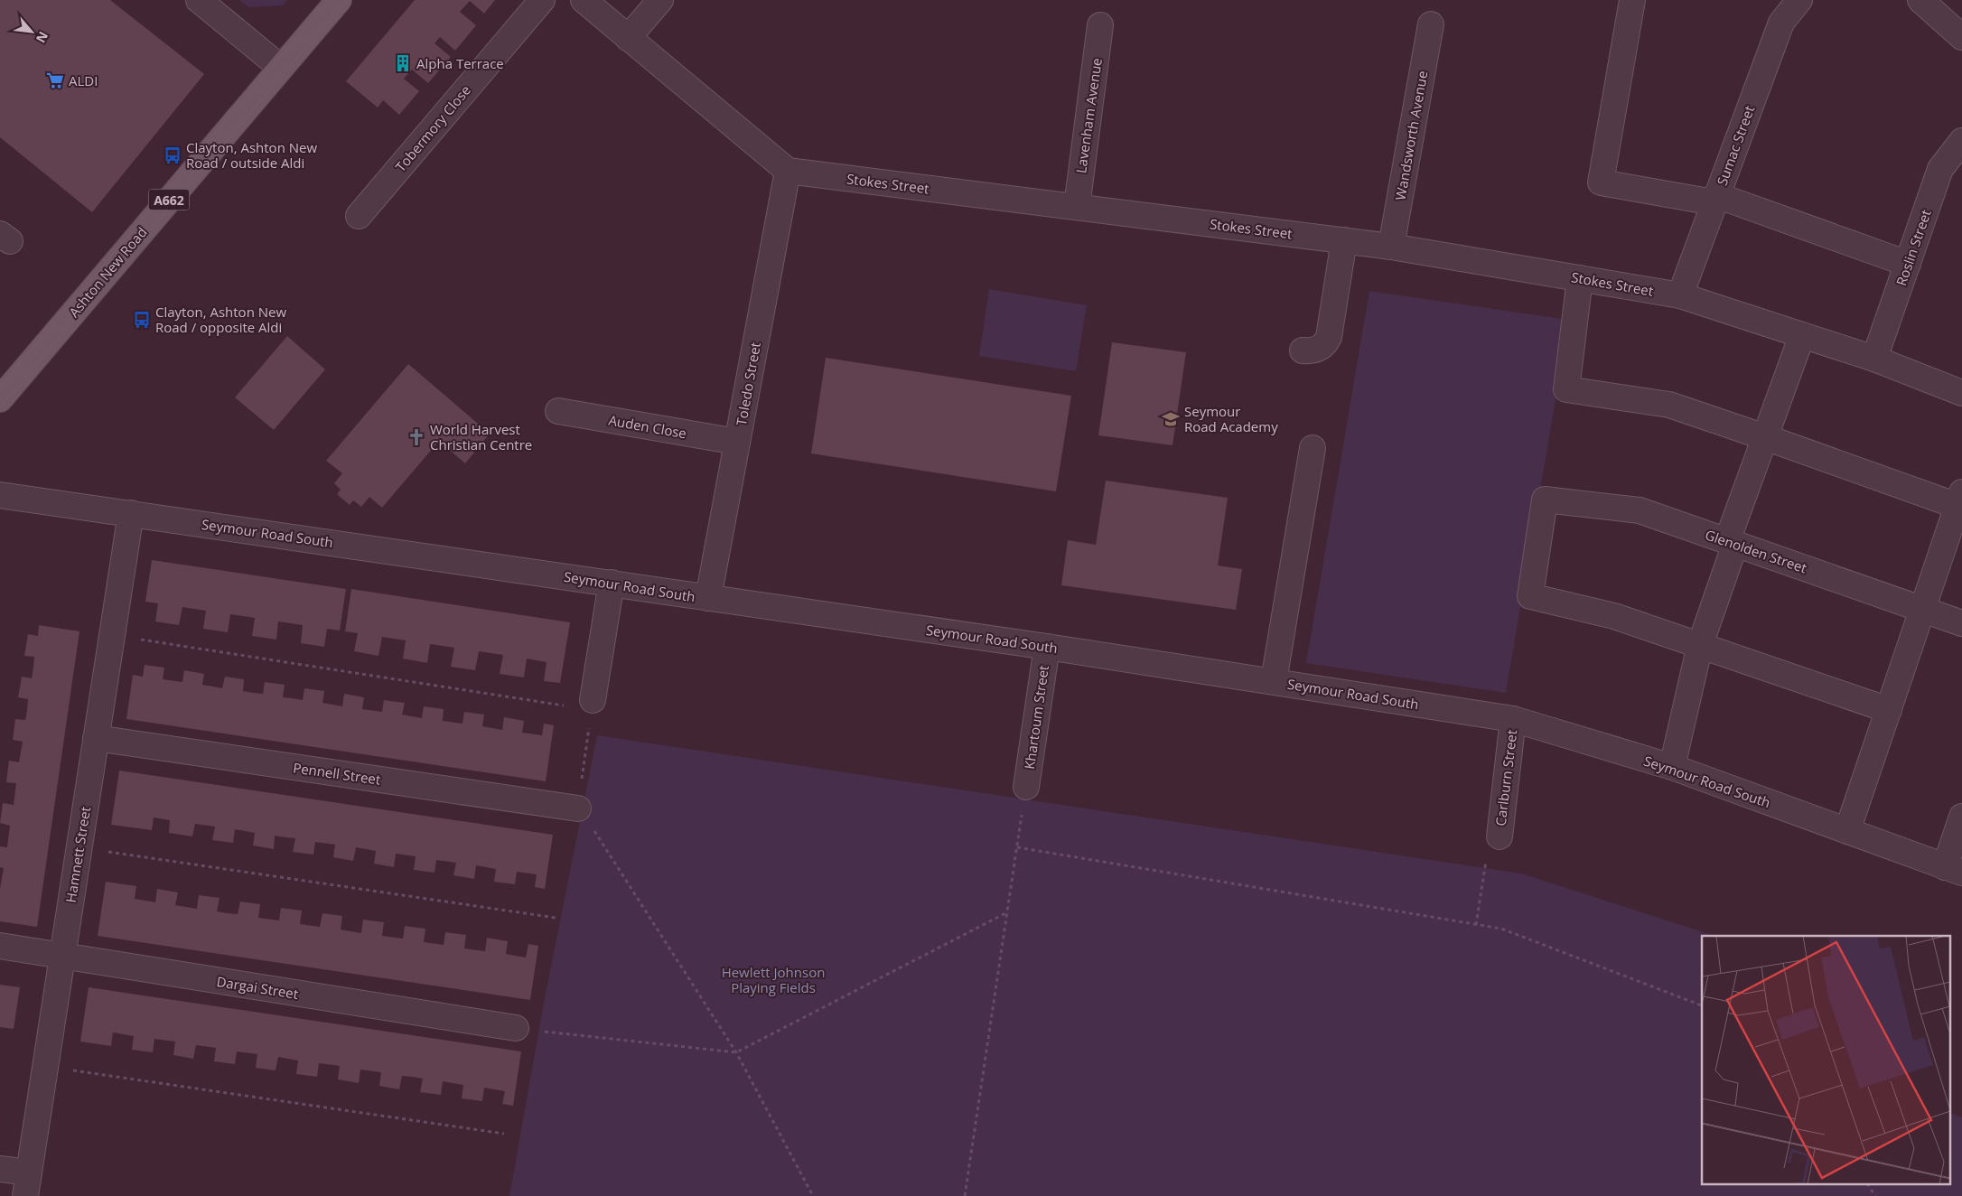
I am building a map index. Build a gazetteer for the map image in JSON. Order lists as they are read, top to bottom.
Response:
{
  "streets": {
    "main road": ["A662", "Ashton New Road"],
    "street": [
      "Lavenham Avenue",
      "Tobermory Close",
      "Wandsworth Avenue",
      "Sumac Street",
      "Stokes Street",
      "Roslin Street",
      "Toledo Street",
      "Auden Close",
      "Seymour Road South",
      "Glenolden Street",
      "Khartoum Street",
      "Pennell Street",
      "Carlburn Street",
      "Hamnett Street",
      "Dargai Street"
    ]
  },
  "crossings": [
    ["Lavenham Avenue", "Stokes Street"],
    ["Wandsworth Avenue", "Stokes Street"],
    ["Sumac Street", "Stokes Street"],
    ["Stokes Street", "Roslin Street"],
    ["Stokes Street", "Toledo Street"],
    ["Toledo Street", "Auden Close"],
    ["Toledo Street", "Seymour Road South"],
    ["Seymour Road South", "Khartoum Street"],
    ["Seymour Road South", "Carlburn Street"],
    ["Seymour Road South", "Hamnett Street"],
    ["Pennell Street", "Hamnett Street"],
    ["Hamnett Street", "Dargai Street"]
  ],
  "parks": ["Hewlett Johnson Playing Fields"],
  "places": {
    "building": ["Alpha Terrace"],
    "supermarket": ["ALDI"],
    "bus stop": ["Clayton, Ashton New Road / outside Aldi", "Clayton, Ashton New Road / opposite Aldi"],
    "school or university": ["Seymour Road Academy"],
    "church": ["World Harvest Christian Centre"]
  },
  "north": "bottom right"
}
